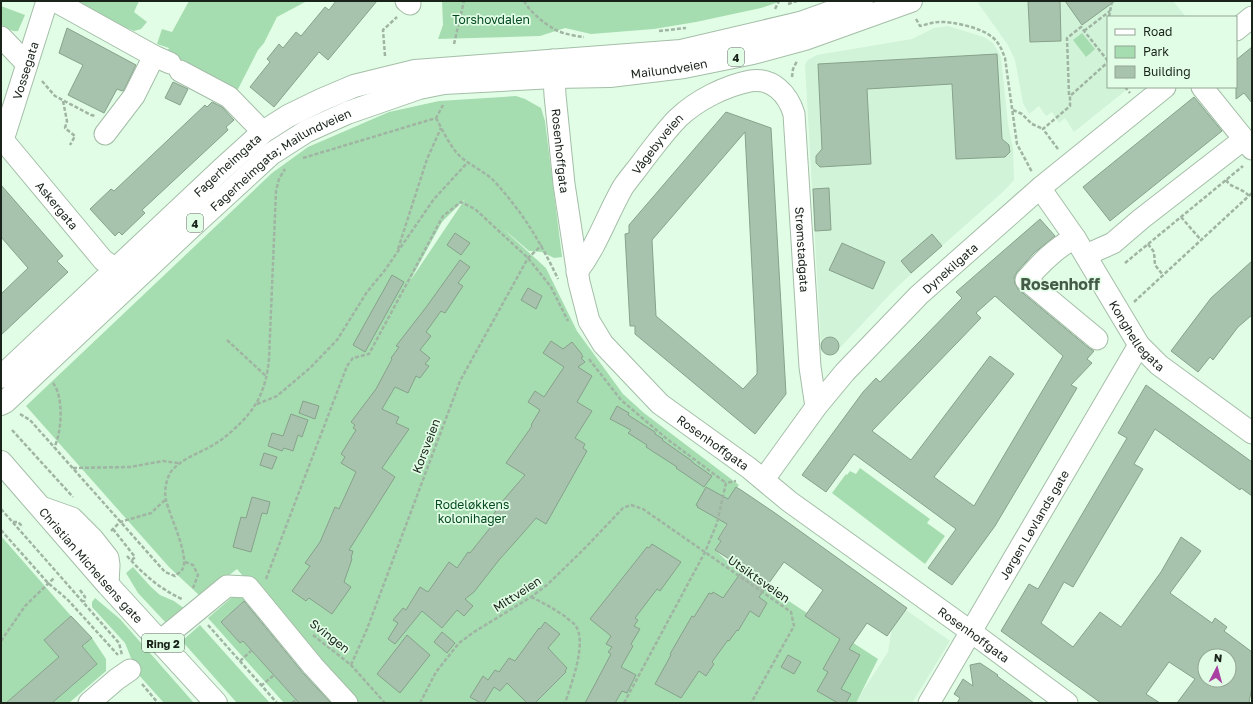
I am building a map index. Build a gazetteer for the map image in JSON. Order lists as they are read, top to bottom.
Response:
{
  "streets": {
    "main road": [
      "4",
      "Mailundveien",
      "Fagerheimgata; Mailundveien",
      "Fagerheimgata",
      "Christian Michelsens gate",
      "Ring 2"
    ],
    "street": [
      "Vossegata",
      "Vågebyveien",
      "Rosenhoffgata",
      "Askergata",
      "Strømstadgata",
      "Dynekilgata",
      "Konghellegata",
      "Jørgen Løvlands gate"
    ],
    "path": [
      "Korsveien",
      "Utsiktsveien",
      "Mittveien",
      "Svingen"
    ]
  },
  "crossings": [
    ["Mailundveien", "Rosenhoffgata"],
    ["Mailundveien", "Fagerheimgata; Mailundveien"],
    ["Mailundveien", "Fagerheimgata"],
    ["Vossegata", "Askergata"],
    ["Vågebyveien", "Rosenhoffgata"],
    ["Vågebyveien", "Strømstadgata"],
    ["Rosenhoffgata", "Dynekilgata"],
    ["Rosenhoffgata", "Jørgen Løvlands gate"],
    ["Fagerheimgata; Mailundveien", "Fagerheimgata"],
    ["Fagerheimgata", "Askergata"],
    ["Strømstadgata", "Dynekilgata"],
    ["Dynekilgata", "Konghellegata"],
    ["Konghellegata", "Jørgen Løvlands gate"],
    ["Korsveien", "Svingen"],
    ["Utsiktsveien", "Mittveien"]
  ],
  "districts": ["Rosenhoff"],
  "parks": ["Torshovdalen", "Rodeløkkens kolonihager"],
  "legend": ["Road", "Park", "Building"],
  "north": "top"
}
